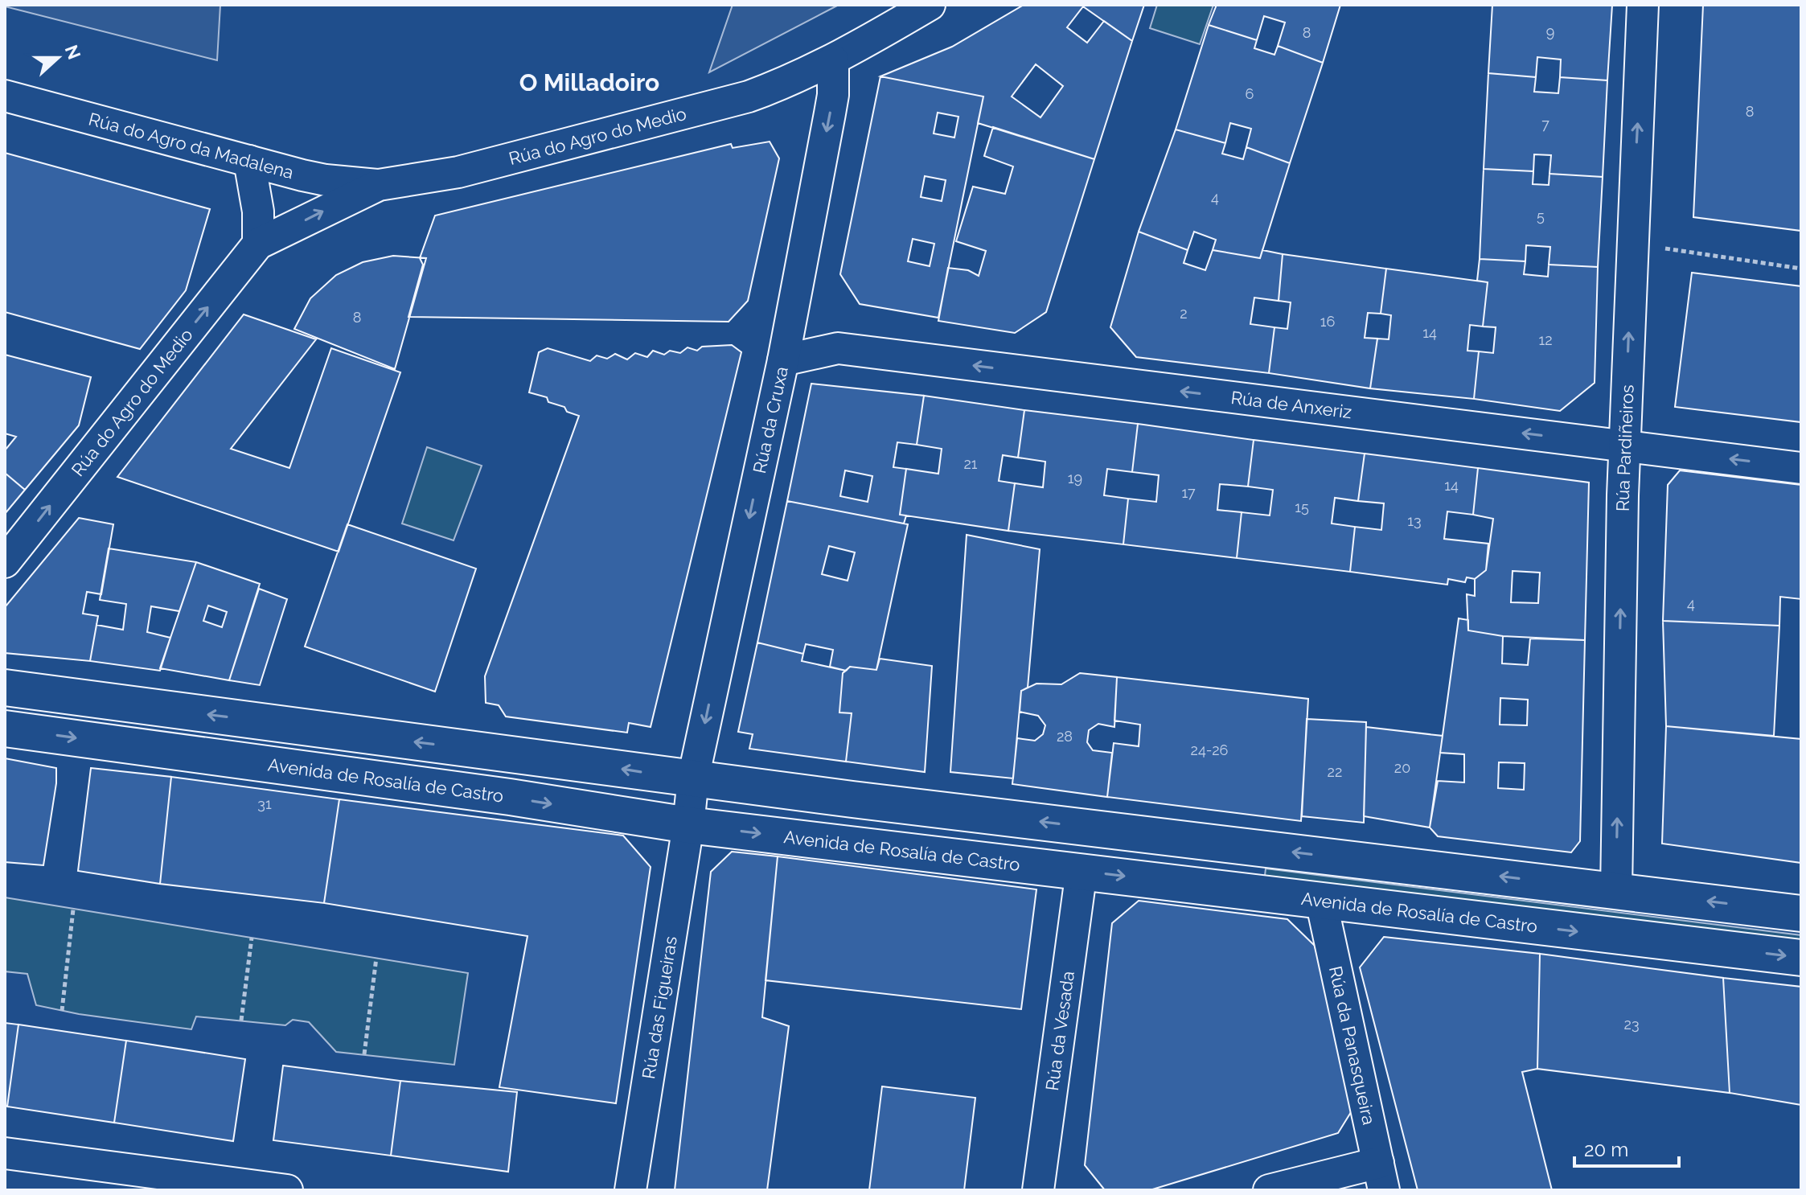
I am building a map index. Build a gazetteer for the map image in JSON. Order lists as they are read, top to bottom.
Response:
{
  "streets": {
    "highway": ["Avenida de Rosalía de Castro"],
    "street": [
      "Rúa do Agro do Medio",
      "Rúa do Agro da Madalena",
      "Rúa de Anxeriz",
      "Rúa da Cruxa",
      "Rúa Pardiñeiros",
      "Rúa das Figueiras",
      "Rúa da Vesada",
      "Rúa da Panasqueira"
    ]
  },
  "crossings": [
    ["Rúa do Agro do Medio", "Rúa do Agro da Madalena"],
    ["Rúa do Agro do Medio", "Rúa da Cruxa"],
    ["Rúa de Anxeriz", "Rúa da Cruxa"],
    ["Rúa de Anxeriz", "Rúa Pardiñeiros"],
    ["Rúa da Cruxa", "Avenida de Rosalía de Castro"],
    ["Rúa da Cruxa", "Rúa das Figueiras"],
    ["Avenida de Rosalía de Castro", "Rúa das Figueiras"],
    ["Avenida de Rosalía de Castro", "Rúa da Vesada"],
    ["Avenida de Rosalía de Castro", "Rúa da Panasqueira"]
  ],
  "one_way": [
    "Rúa do Agro do Medio",
    "Rúa de Anxeriz",
    "Rúa da Cruxa",
    "Rúa Pardiñeiros"
  ],
  "districts": ["O Milladoiro"],
  "house_numbers": [
    "9",
    "8",
    "6",
    "8",
    "7",
    "4",
    "5",
    "2",
    "8",
    "16",
    "14",
    "12",
    "21",
    "19",
    "14",
    "17",
    "15",
    "13",
    "4",
    "28",
    "24-26",
    "20",
    "22",
    "31",
    "23"
  ],
  "scale_bar": "20 m",
  "north": "right"
}
